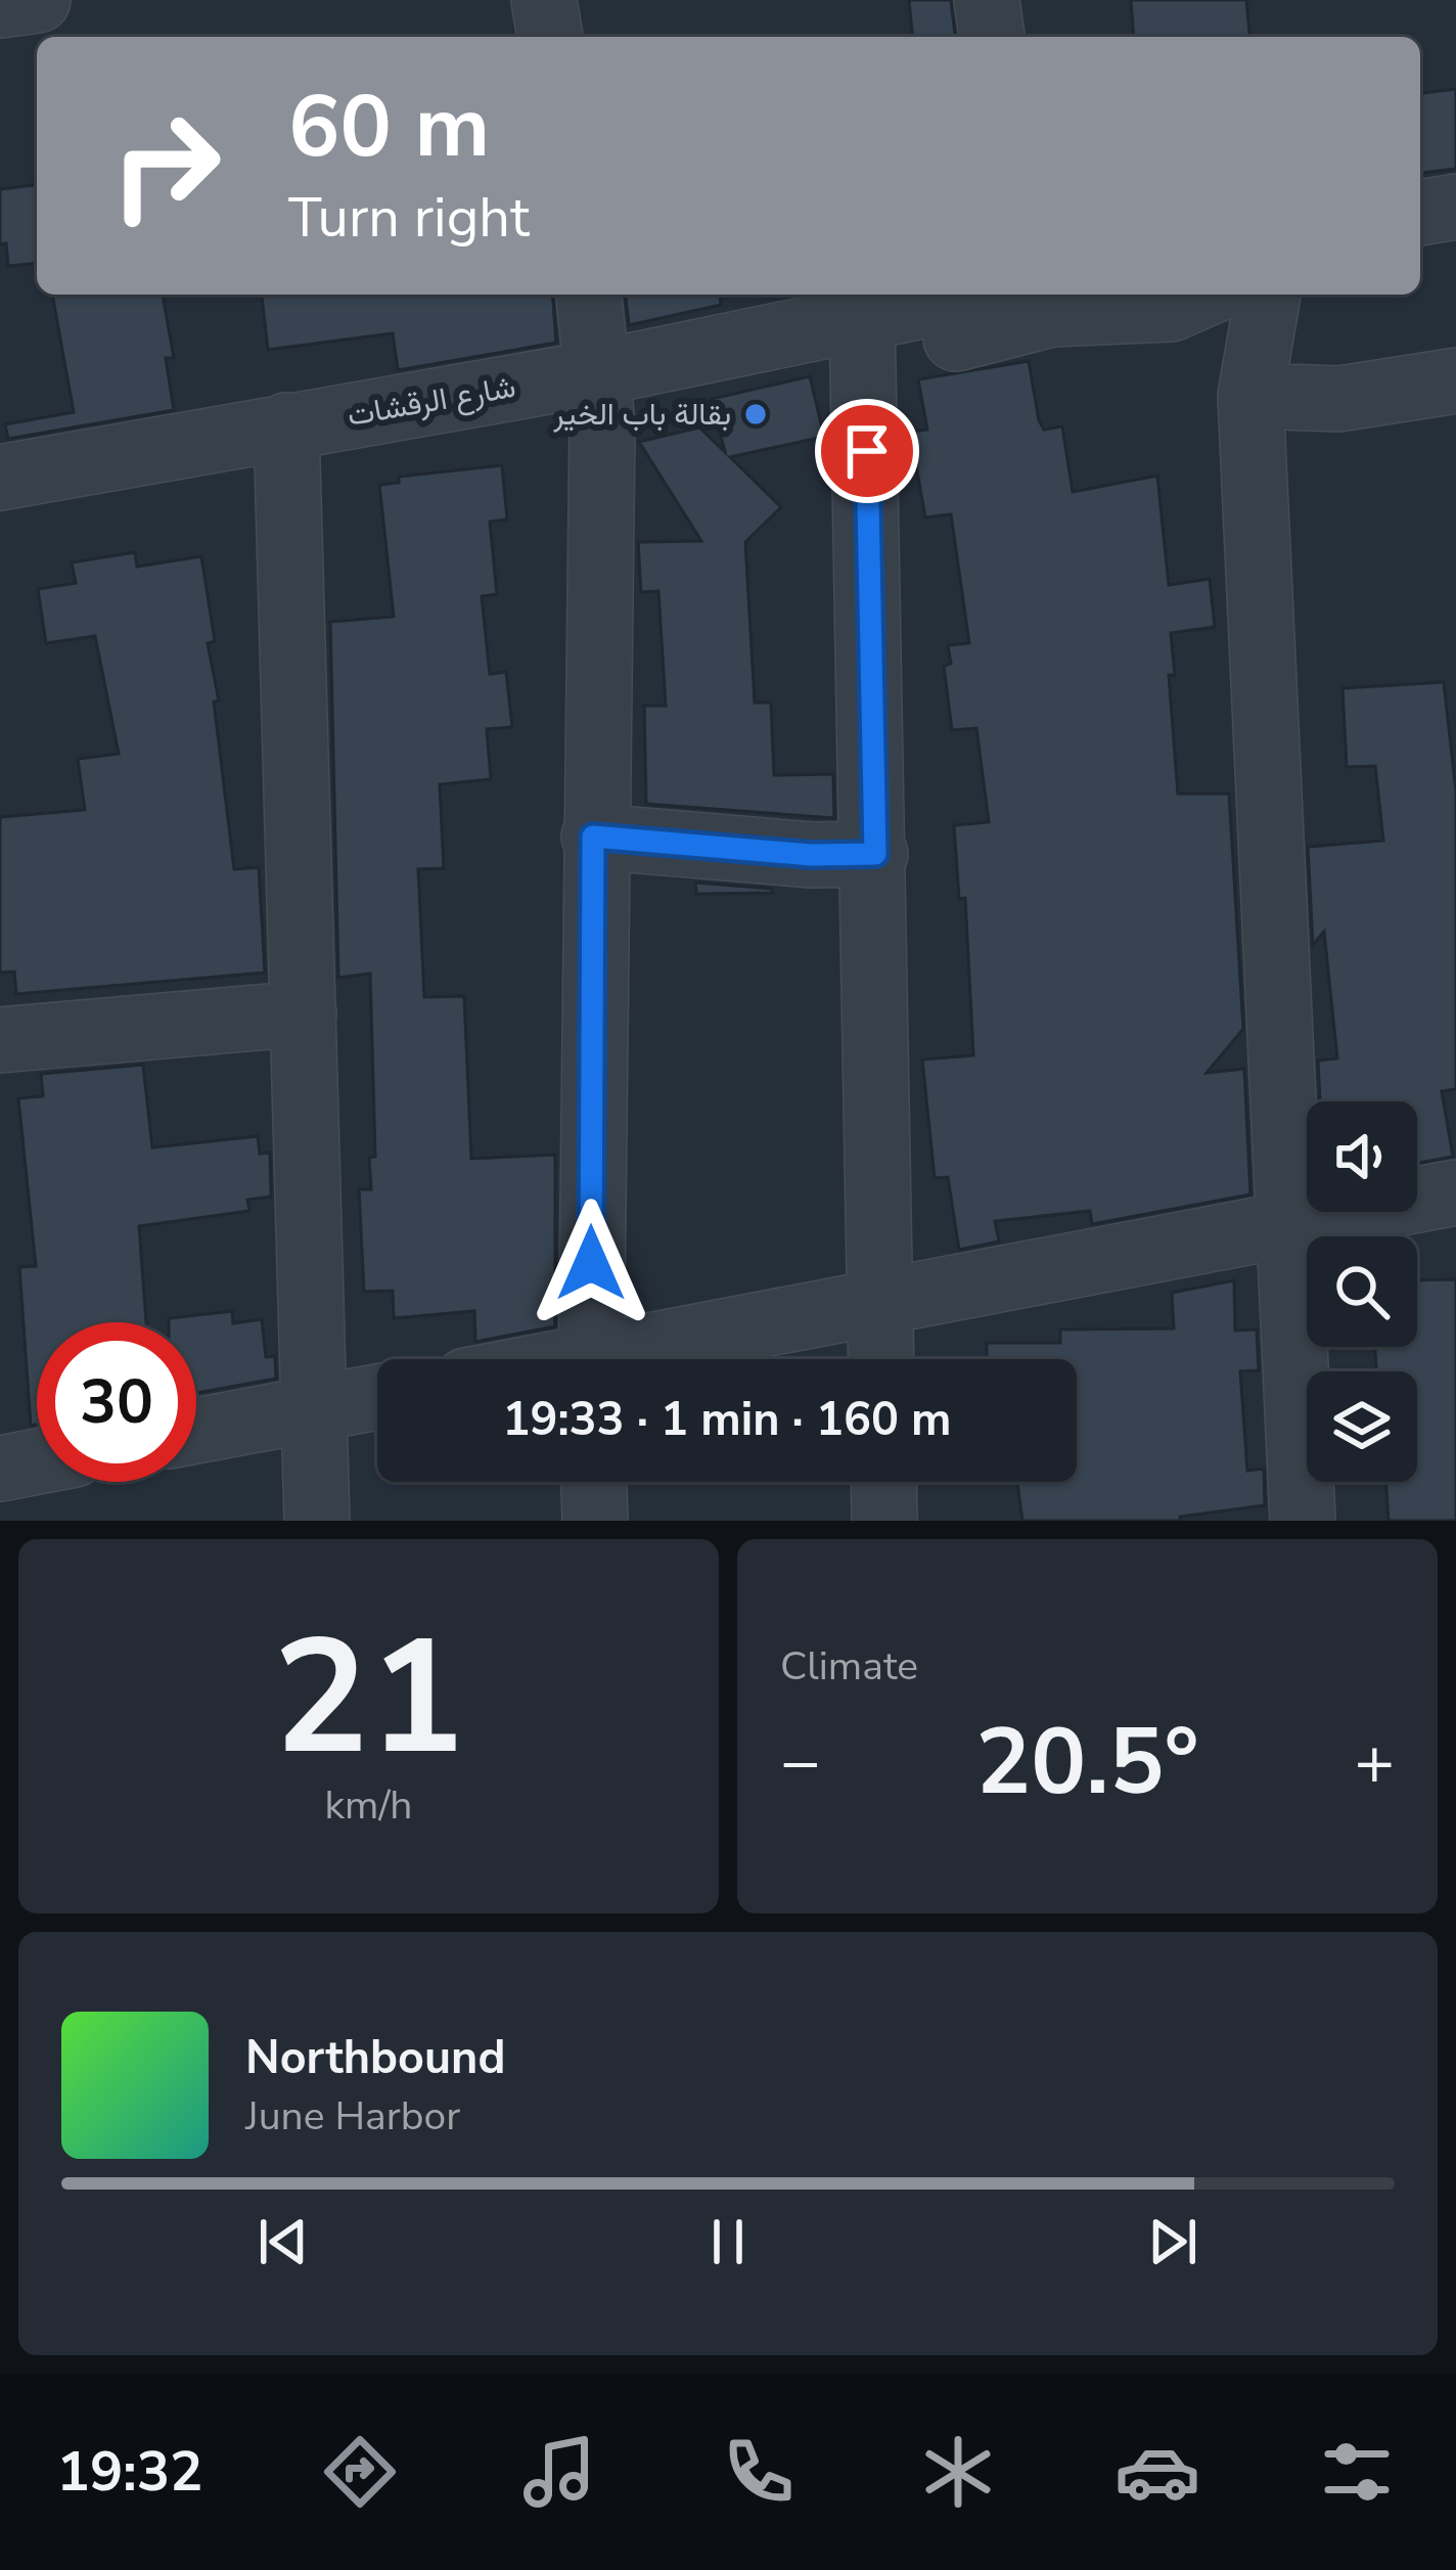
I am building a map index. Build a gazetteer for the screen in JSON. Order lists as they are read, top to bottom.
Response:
{
  "streets": {
    "street": ["شارع الرقشات"]
  },
  "places": ["بقالة باب الخير"],
  "page": {
    "turn": ["60 m", "Turn right"],
    "limit": "30",
    "trip": "19:33 · 1 min · 160 m",
    "tile": [
      ["21", "km/h"],
      "Climate"
    ],
    "heat": ["−", "20.5°", "+"],
    "song": ["Northbound", "June Harbor"],
    "tabs": "19:32"
  }
}
